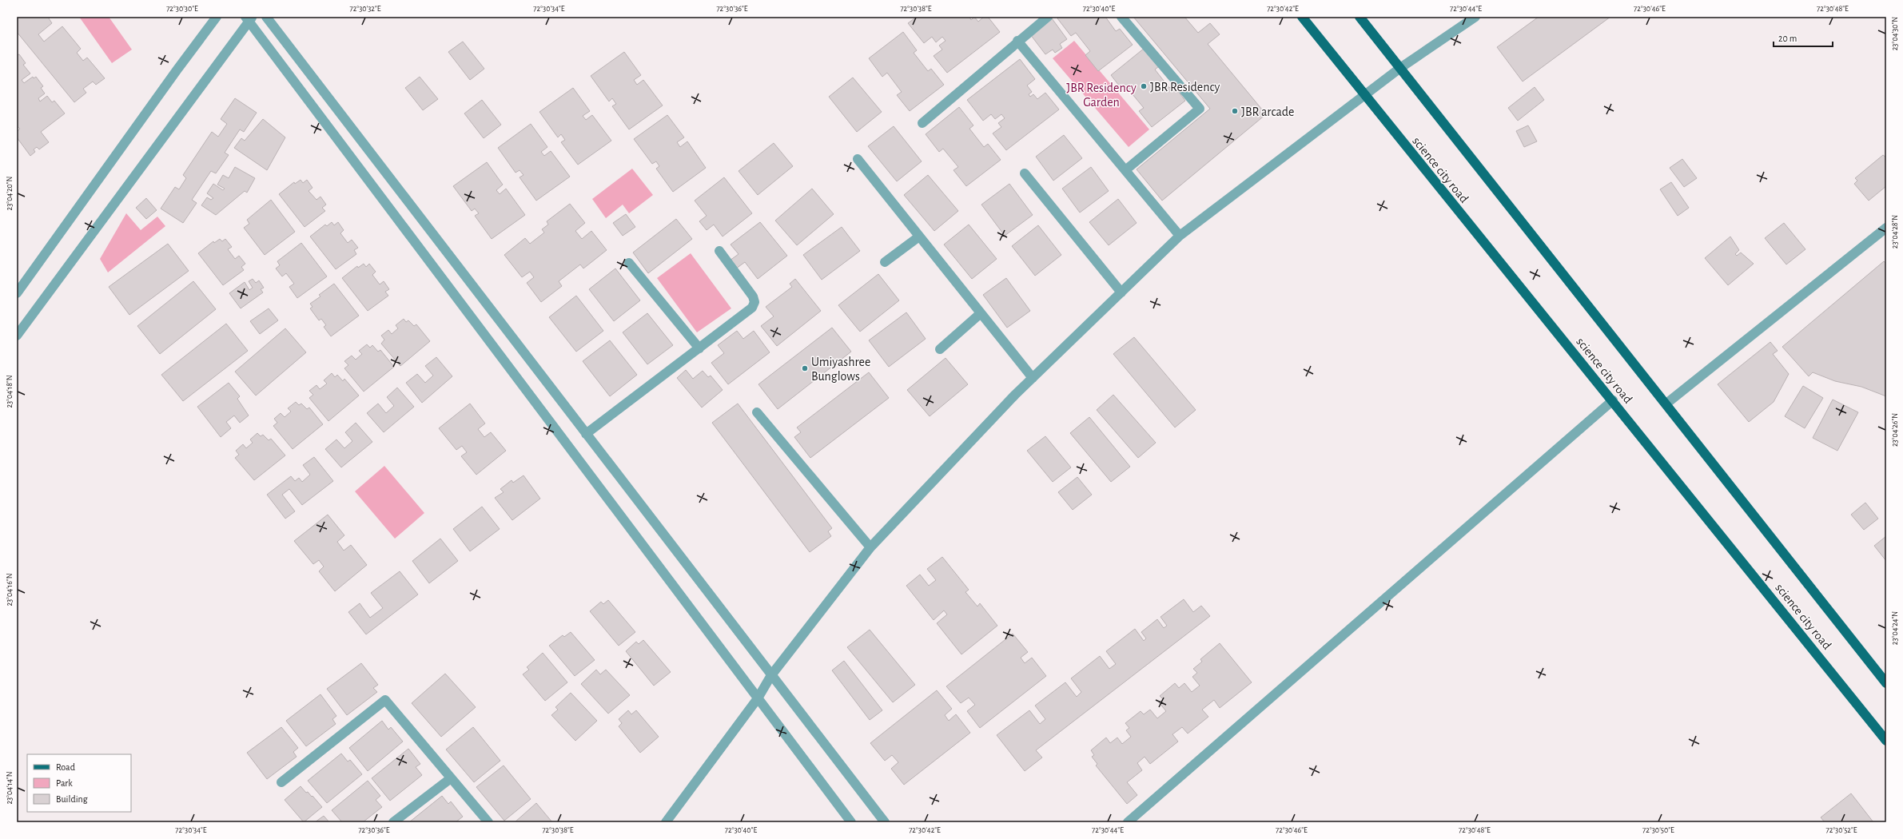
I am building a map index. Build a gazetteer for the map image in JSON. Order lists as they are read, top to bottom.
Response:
{
  "streets": {
    "main road": ["science city road"]
  },
  "parks": ["JBR Residency Garden"],
  "places": ["JBR Residency", "JBR arcade", "Umiyashree Bunglows"],
  "legend": ["Road", "Park", "Building"],
  "scale_bar": "20 m",
  "coordinates": [
    "72°30'30\"E",
    "72°30'32\"E",
    "72°30'34\"E",
    "72°30'36\"E",
    "72°30'38\"E",
    "72°30'40\"E",
    "72°30'42\"E",
    "72°30'44\"E",
    "72°30'46\"E",
    "72°30'48\"E",
    "23°04'30\"N",
    "23°04'20\"N",
    "23°04'28\"N",
    "23°04'18\"N",
    "23°04'26\"N",
    "23°04'16\"N",
    "23°04'24\"N",
    "23°04'14\"N",
    "72°30'50\"E",
    "72°30'52\"E"
  ]
}
